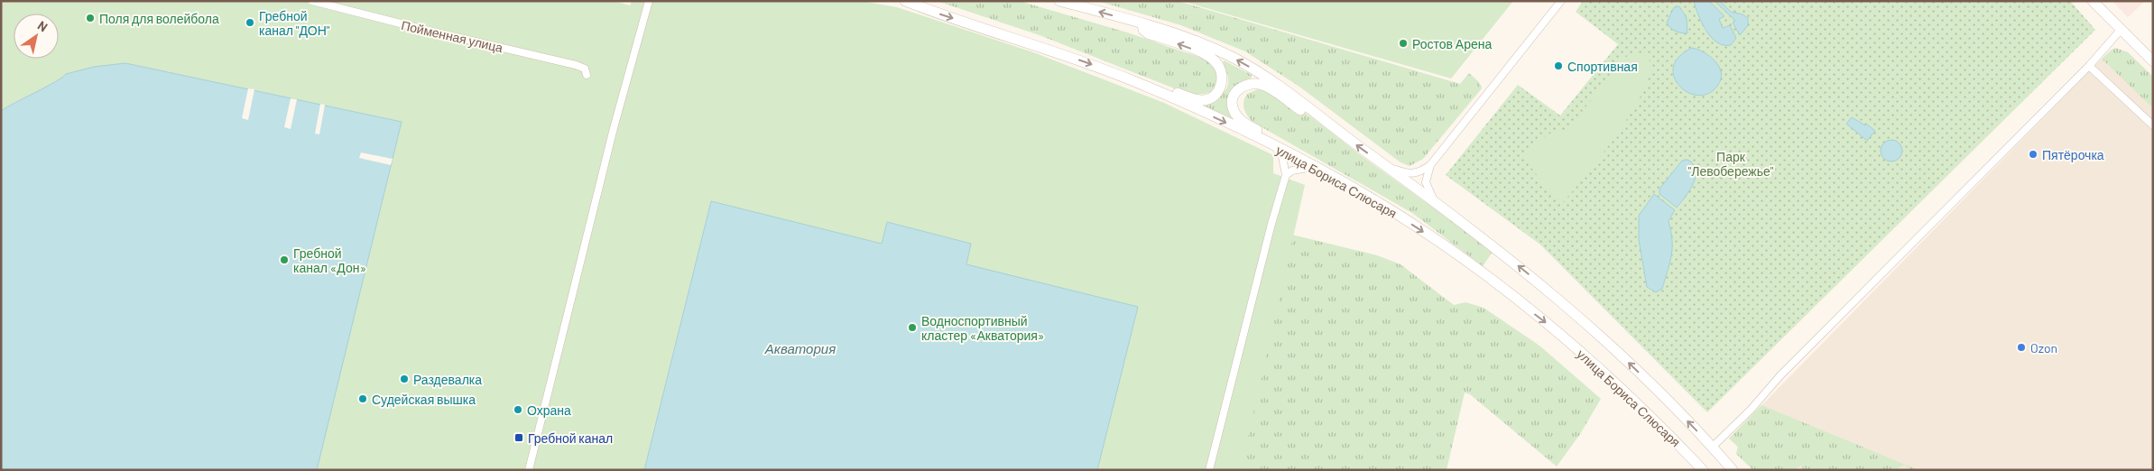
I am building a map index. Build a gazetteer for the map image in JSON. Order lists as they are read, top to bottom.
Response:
{
  "streets": {
    "main road": ["улица Бориса Слюсаря"],
    "street": ["Пойменная улица"]
  },
  "water": ["Акватория"],
  "parks": ["Парк \"Левобережье\""],
  "places": {
    "other": [
      "Поля для волейбола",
      "Гребной канал \"ДОН\"",
      "Ростов Арена",
      "Спортивная",
      "Пятёрочка",
      "Гребной канал «Дон»",
      "Водноспортивный кластер «Акватория»",
      "Ozon",
      "Раздевалка",
      "Судейская вышка",
      "Охрана"
    ],
    "transit": ["Гребной канал"]
  },
  "north": "top right"
}
